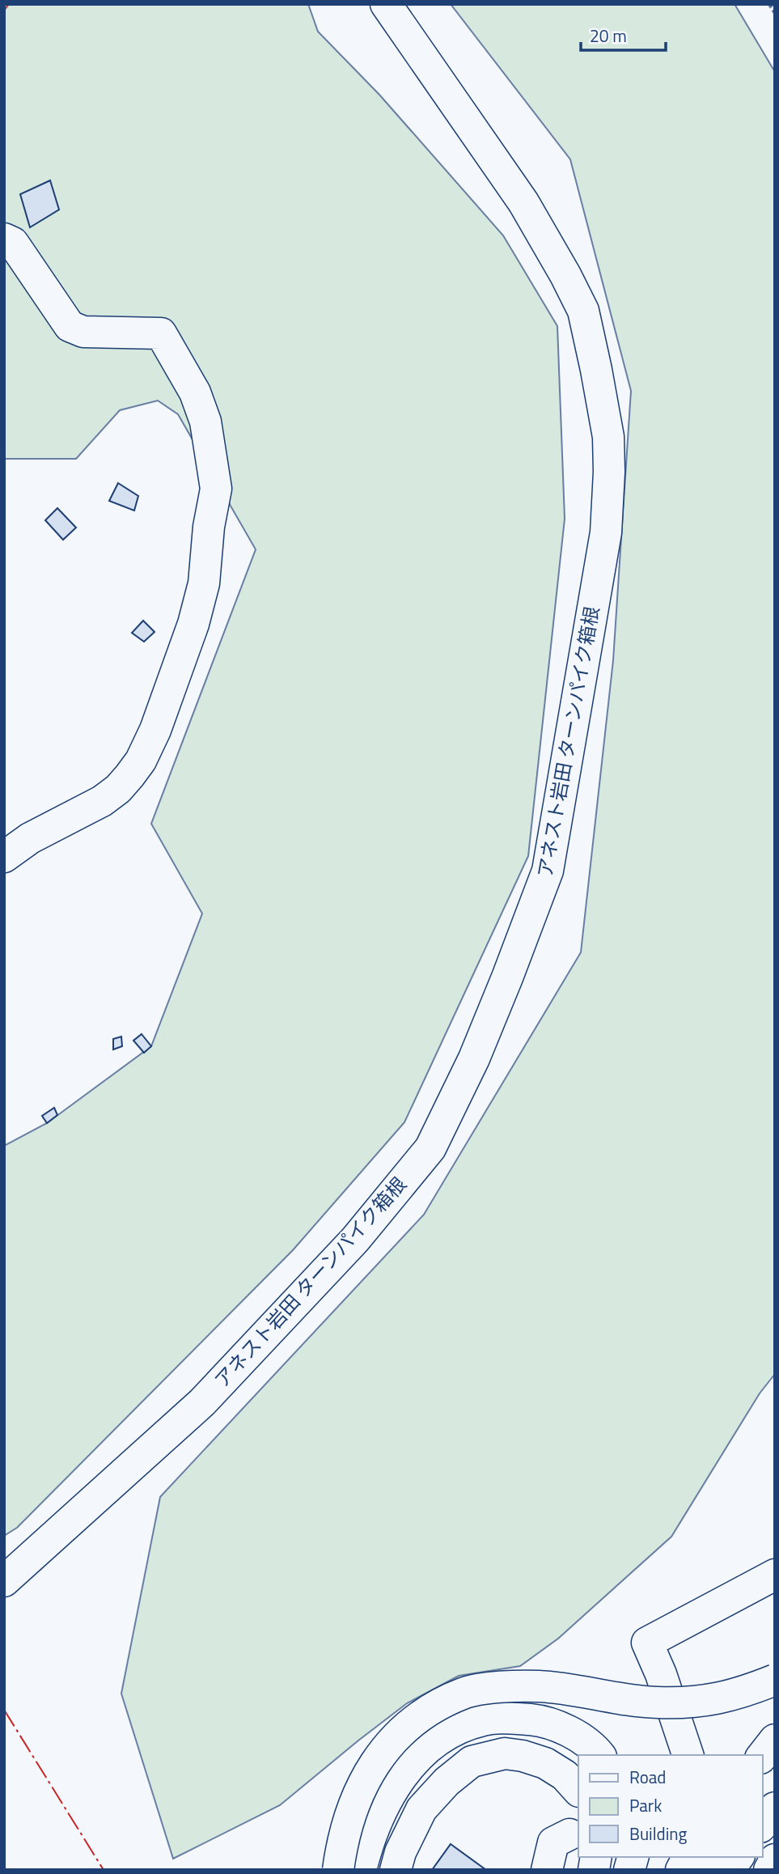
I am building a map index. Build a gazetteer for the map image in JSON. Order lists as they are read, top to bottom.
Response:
{
  "streets": {
    "main road": ["アネスト岩田 ターンパイク箱根"]
  },
  "legend": ["Road", "Park", "Building"],
  "scale_bar": "20 m"
}
